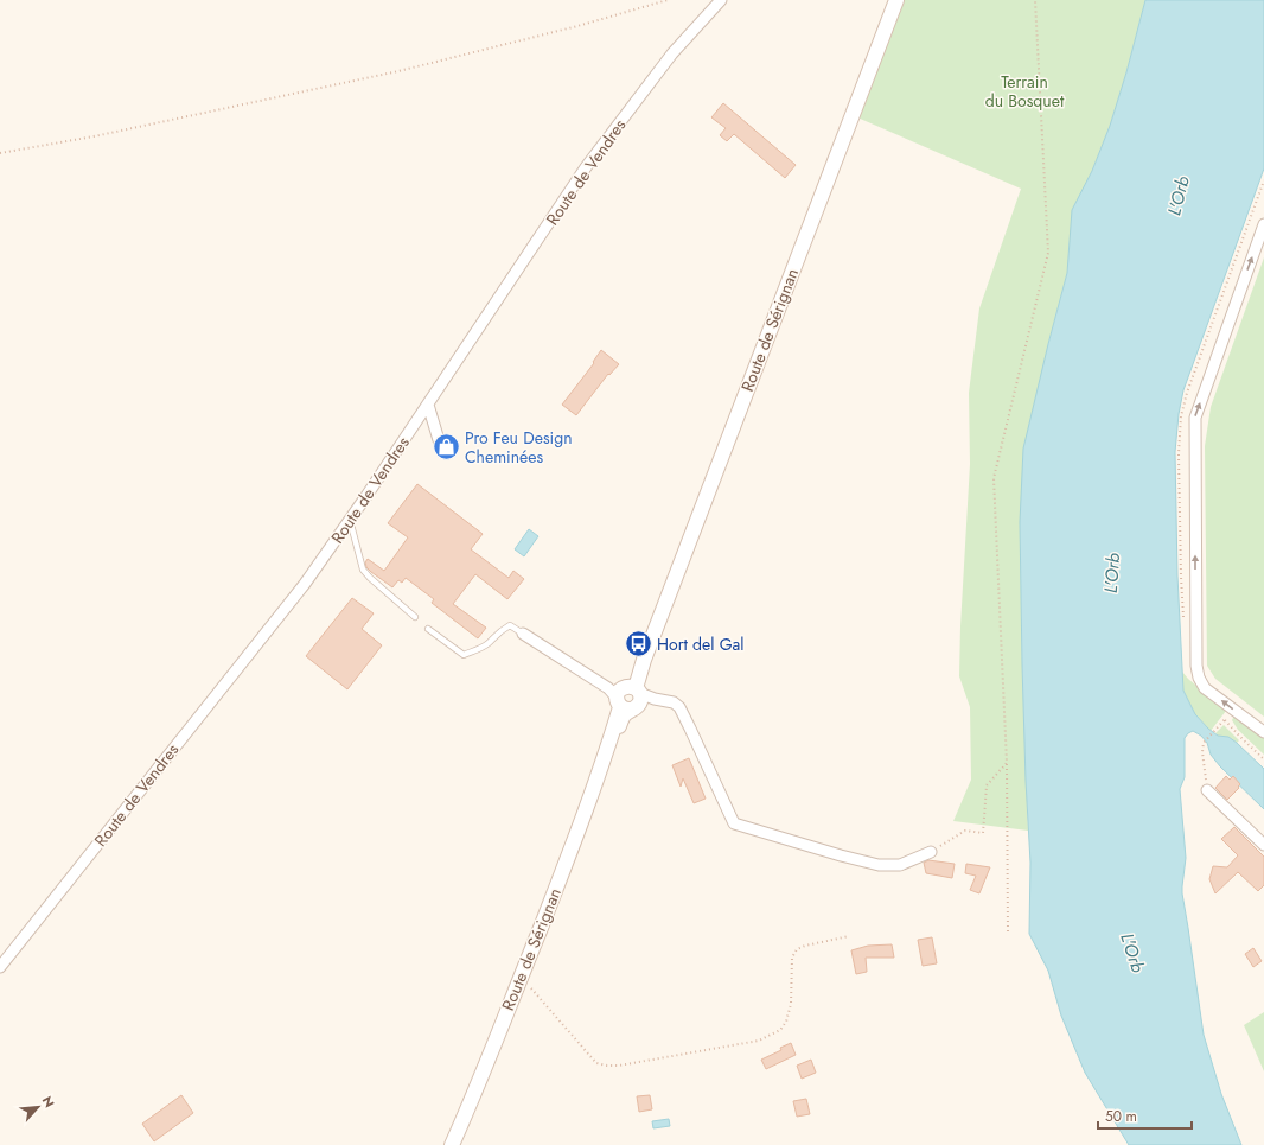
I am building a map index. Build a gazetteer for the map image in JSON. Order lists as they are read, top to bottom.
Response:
{
  "streets": {
    "main road": ["Route de Sérignan"],
    "street": ["Route de Vendres"]
  },
  "water": ["L'Orb"],
  "parks": ["Terrain du Bosquet"],
  "places": {
    "shop": ["Pro Feu Design Cheminées"],
    "bus stop": ["Hort del Gal"]
  },
  "scale_bar": "50 m",
  "north": "top right"
}
